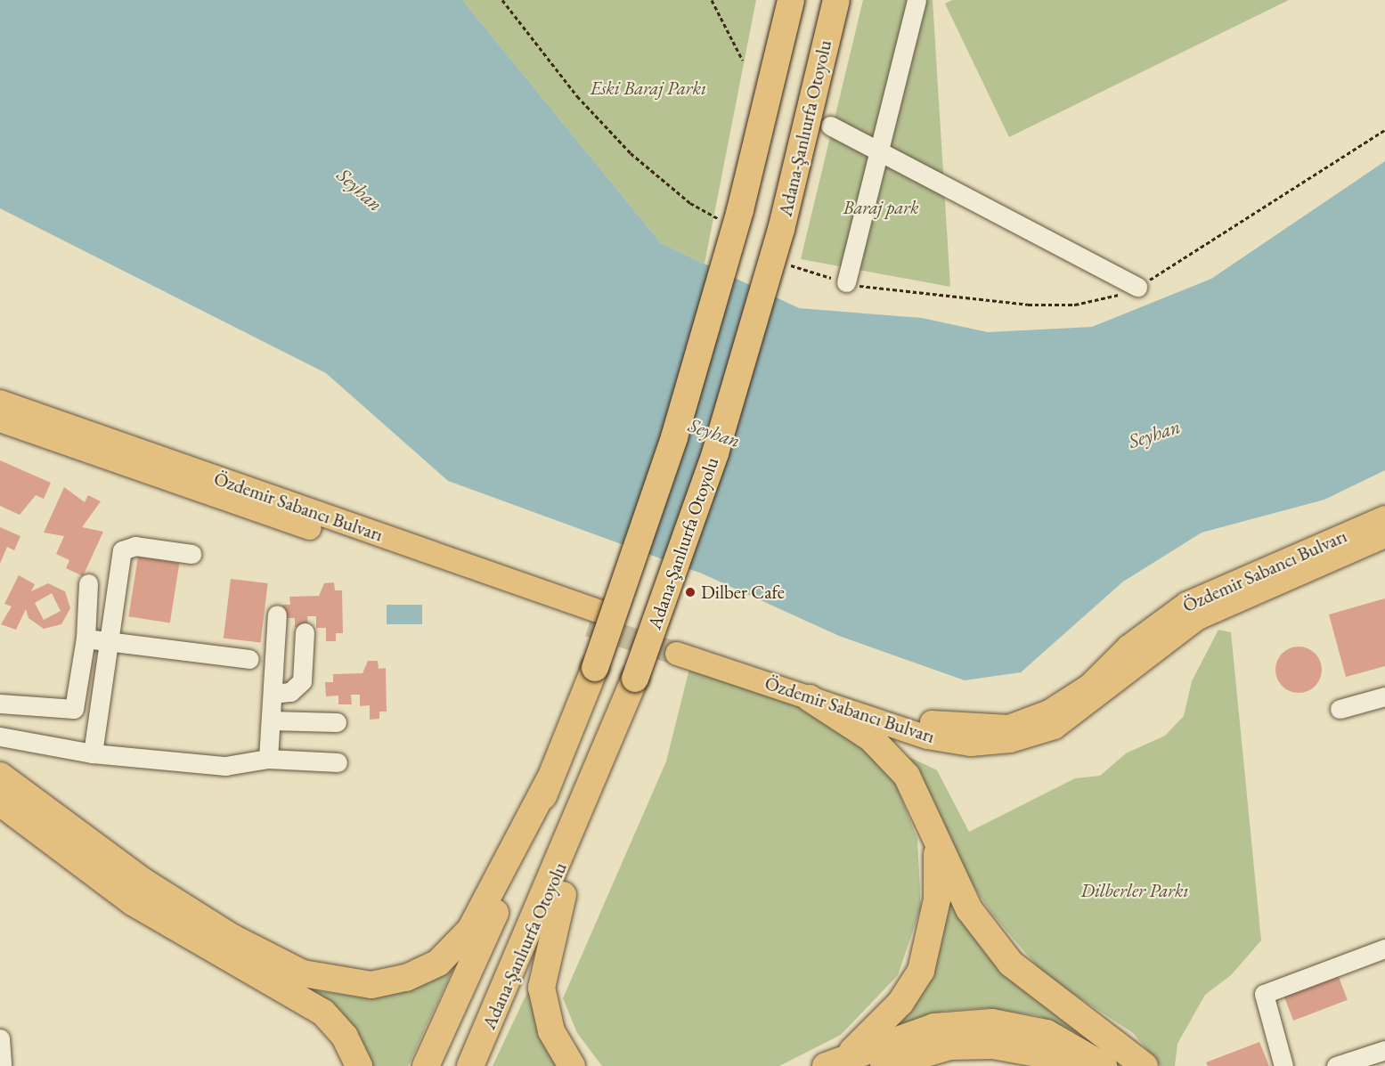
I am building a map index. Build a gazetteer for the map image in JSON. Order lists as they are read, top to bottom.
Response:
{
  "streets": {
    "highway": ["Adana-Şanlıurfa Otoyolu"],
    "main road": ["Özdemir Sabancı Bulvarı"]
  },
  "water": ["Seyhan"],
  "parks": ["Eski Baraj Parkı", "Baraj park", "Dilberler Parkı"],
  "places": ["Dilber Cafe"]
}
